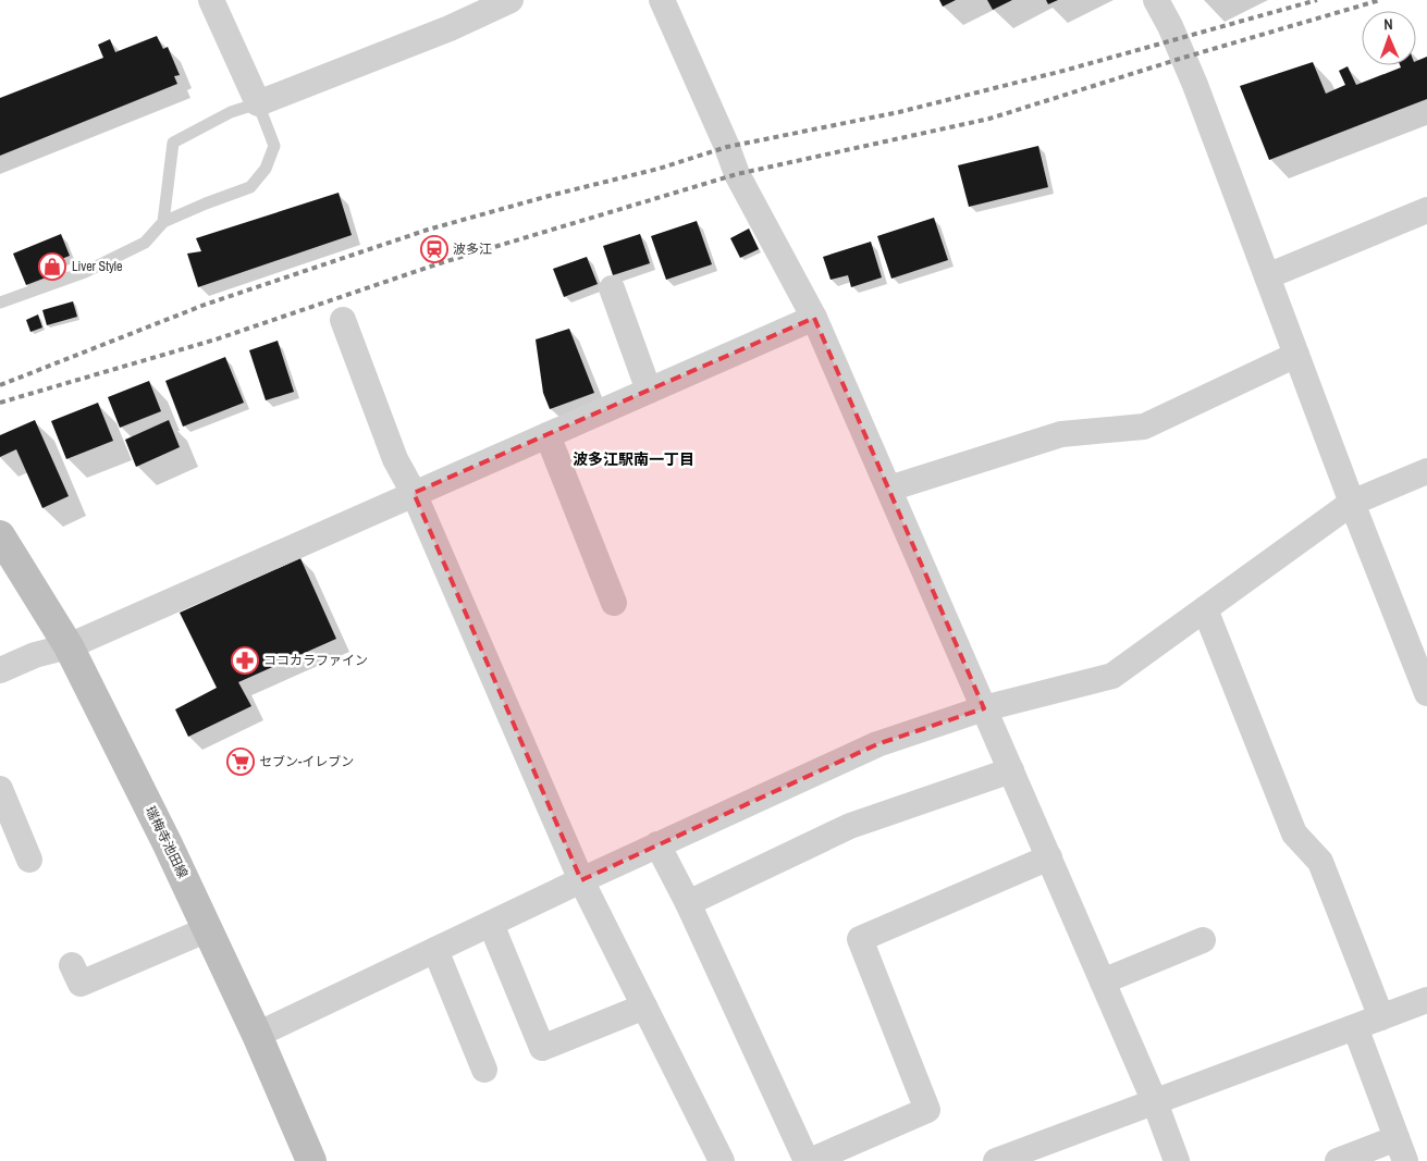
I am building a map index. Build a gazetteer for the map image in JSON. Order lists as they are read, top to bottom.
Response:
{
  "streets": {
    "main road": ["瑞梅寺池田線"]
  },
  "districts": ["波多江駅南一丁目"],
  "places": {
    "station": ["波多江"],
    "shop": ["Liver Style"],
    "pharmacy": ["ココカラファイン"],
    "supermarket": ["セブン-イレブン"]
  },
  "north": "top"
}
